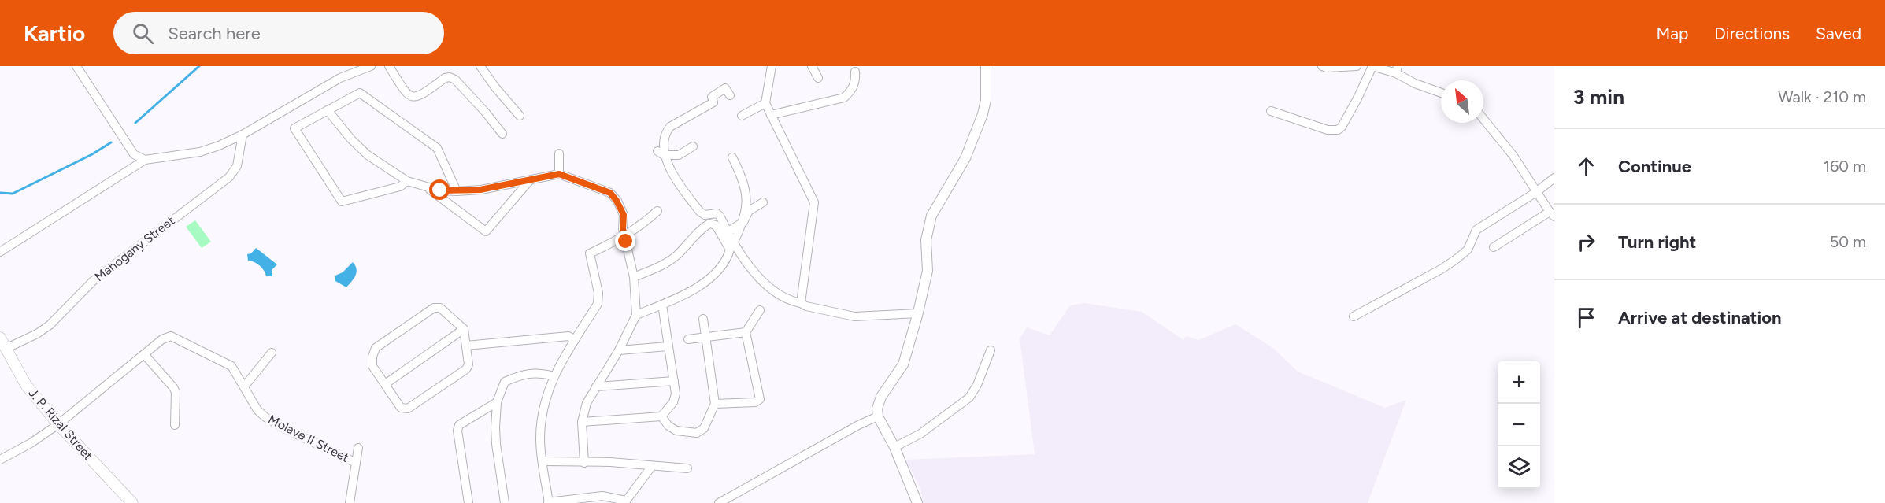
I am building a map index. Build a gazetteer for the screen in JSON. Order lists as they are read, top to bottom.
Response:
{
  "streets": {
    "main road": ["J. P. Rizal Street"],
    "street": ["Mahogany Street", "Molave II Street"]
  },
  "crossings": [
    ["Mahogany Street", "J. P. Rizal Street"],
    ["J. P. Rizal Street", "Molave II Street"]
  ],
  "north": "top left",
  "page": {
    "header": "Kartio",
    "search": "Search here",
    "nav": ["Map", "Directions", "Saved"],
    "heading": ["3 min", "Walk · 210 m"],
    "list": [
      ["Continue", "160 m"],
      ["Turn right", "50 m"],
      "Arrive at destination"
    ],
    "map_buttons": ["+", "−"]
  }
}
